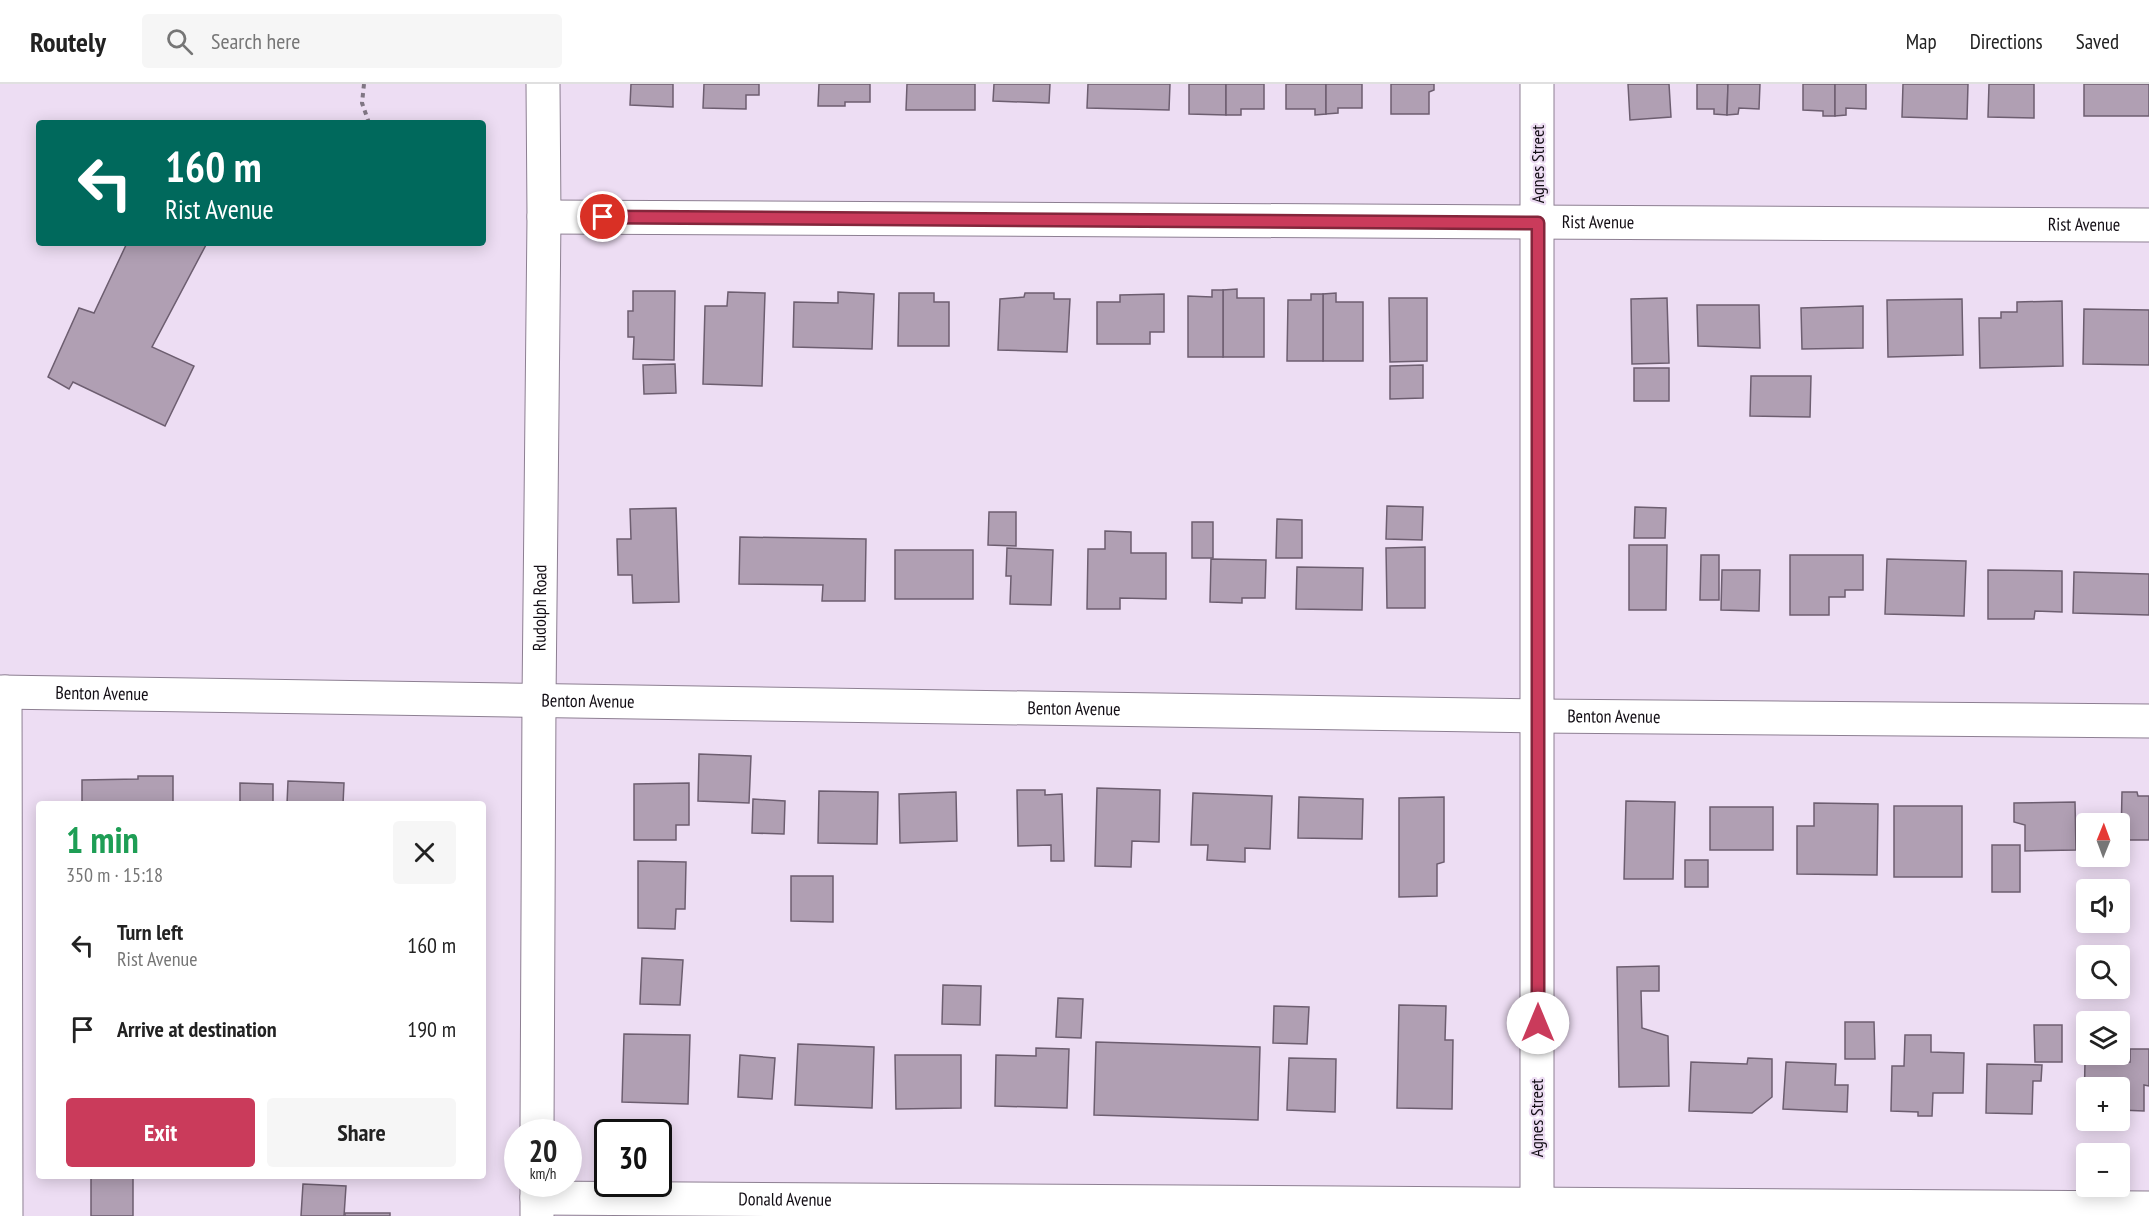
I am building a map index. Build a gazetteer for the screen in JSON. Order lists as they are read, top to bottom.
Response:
{
  "streets": {
    "street": [
      "Agnes Street",
      "Rist Avenue",
      "Rudolph Road",
      "Benton Avenue",
      "Donald Avenue"
    ]
  },
  "crossings": [
    ["Agnes Street", "Rist Avenue"],
    ["Agnes Street", "Benton Avenue"],
    ["Agnes Street", "Donald Avenue"],
    ["Rist Avenue", "Rudolph Road"],
    ["Rudolph Road", "Benton Avenue"]
  ],
  "north": "top",
  "page": {
    "header": "Routely",
    "search": "Search here",
    "nav": ["Map", "Directions", "Saved"],
    "turn": ["160 m", "Rist Avenue"],
    "heading": ["1 min", "350 m · 15:18"],
    "map_buttons": ["+", "−"],
    "list": [
      {
        "name": "Turn left",
        "note": "Rist Avenue",
        "value": "160 m"
      },
      {
        "name": "Arrive at destination",
        "value": "190 m"
      }
    ],
    "buttons": ["Exit", "Share"],
    "speed": "20 km/h",
    "limit": "30"
  }
}
